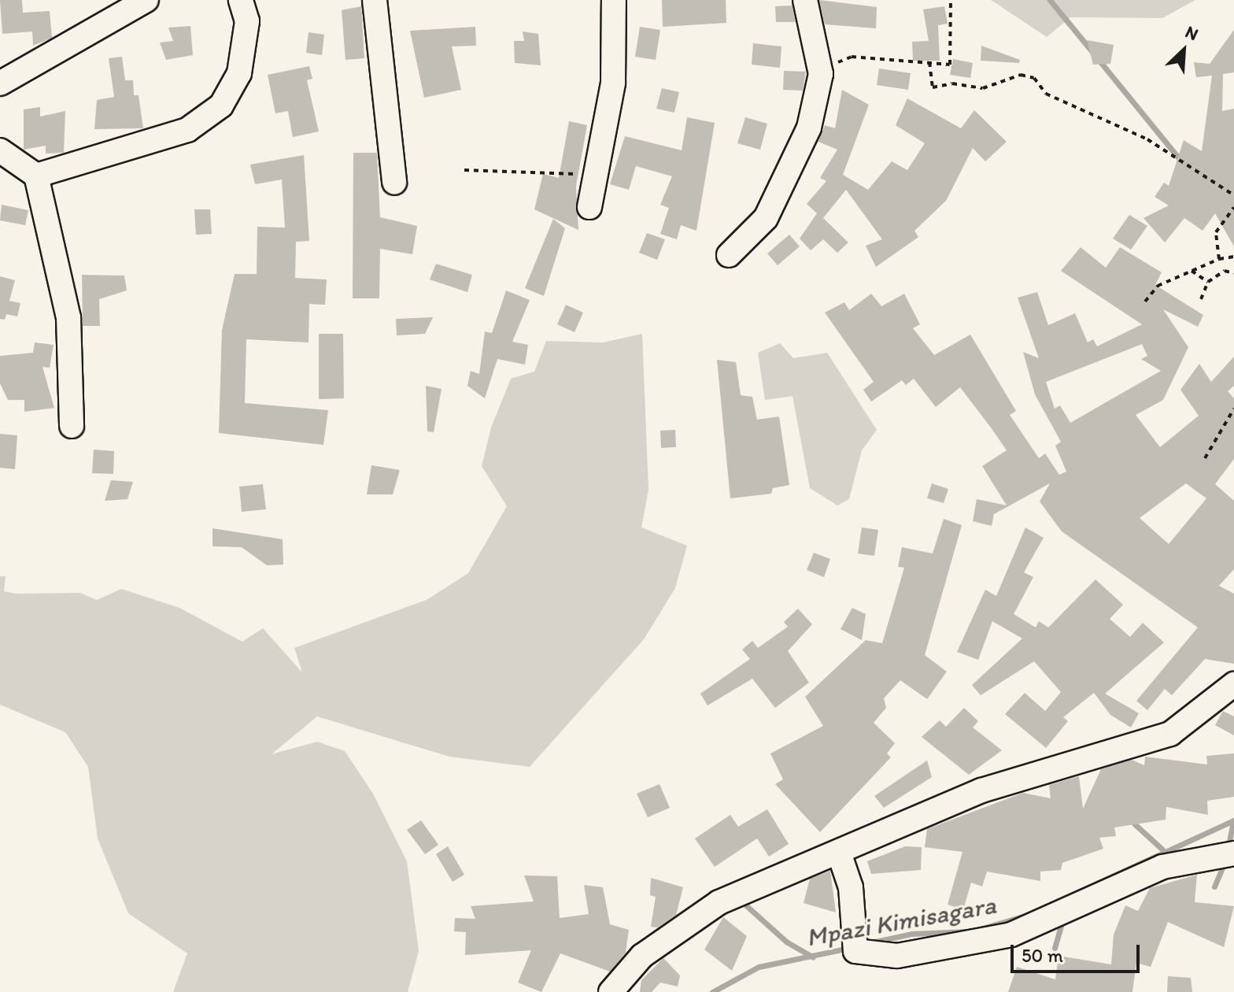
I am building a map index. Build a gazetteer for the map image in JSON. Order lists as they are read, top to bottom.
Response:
{
  "water": ["Mpazi Kimisagara"],
  "scale_bar": "50 m",
  "north": "top right"
}
